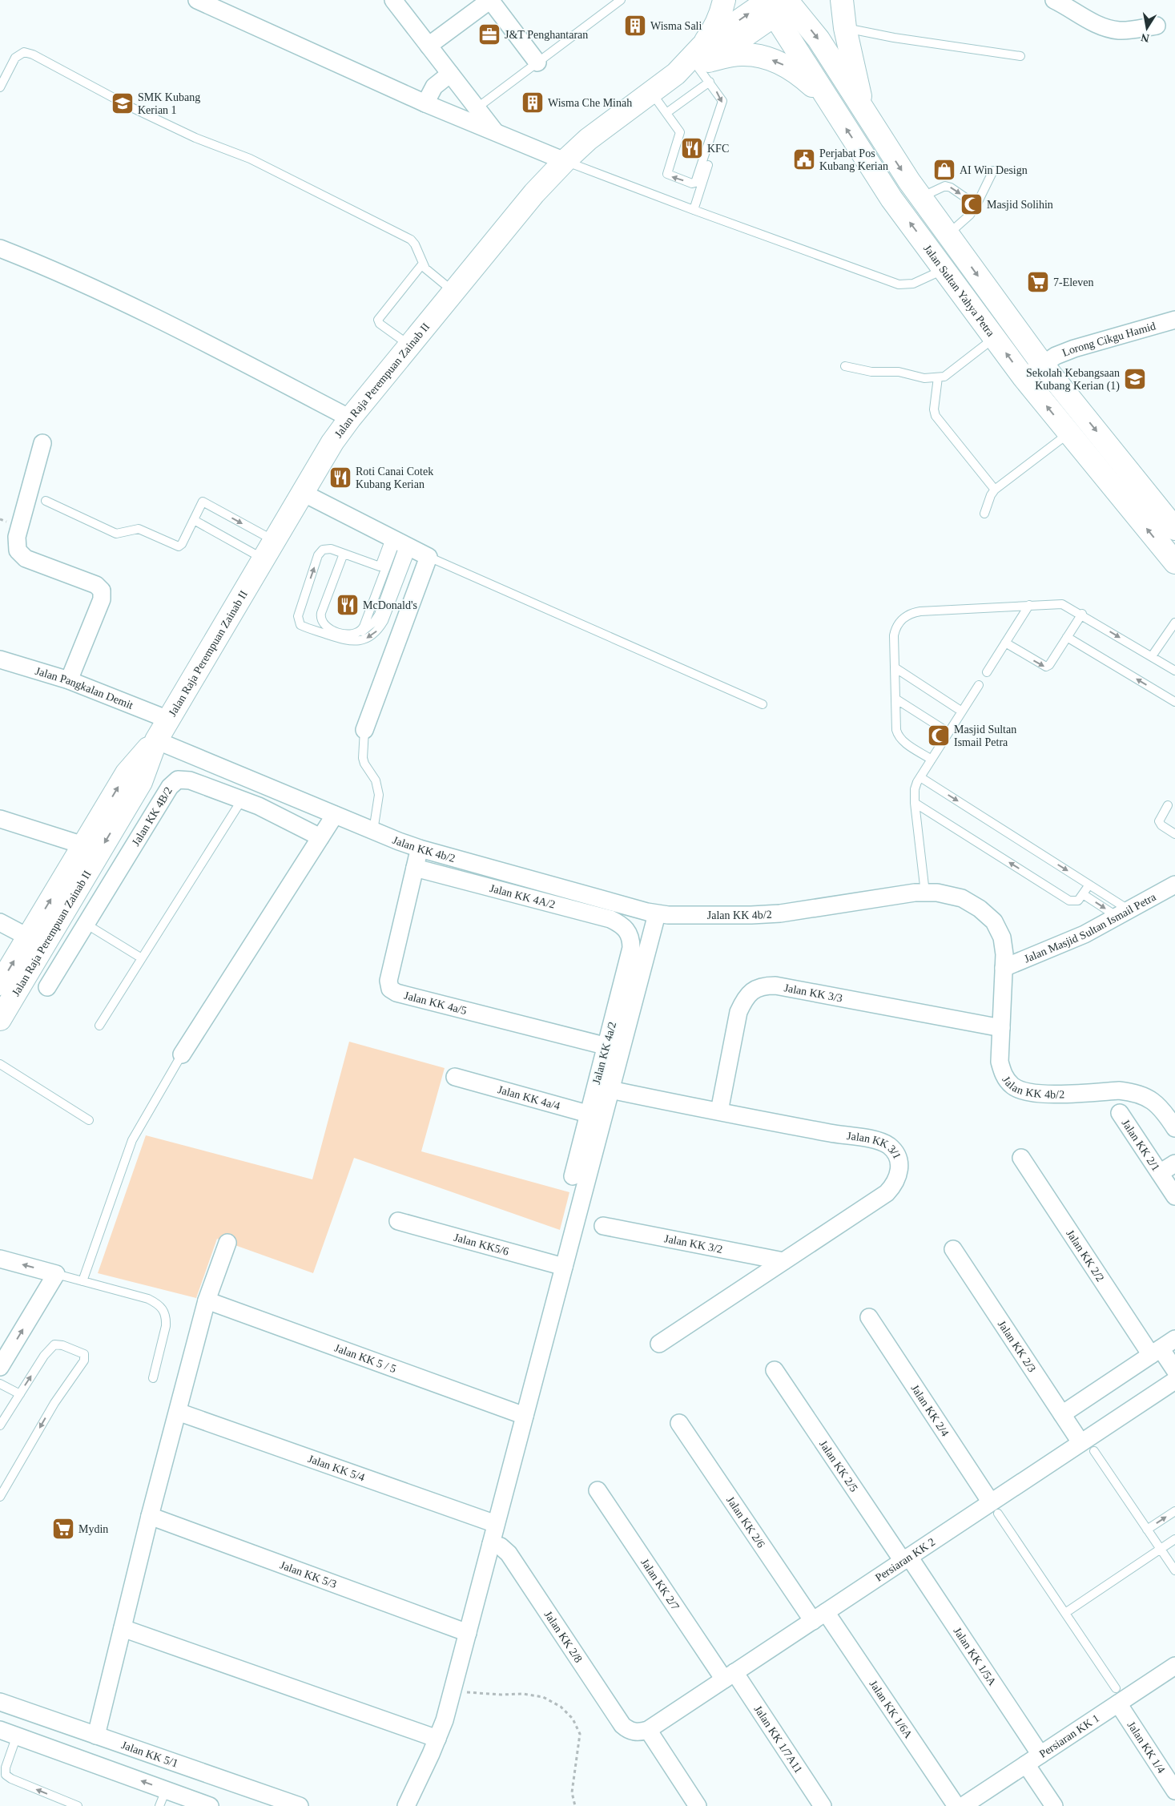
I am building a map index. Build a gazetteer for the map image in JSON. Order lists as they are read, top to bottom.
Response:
{
  "streets": {
    "main road": ["Jalan Sultan Yahya Petra", "Jalan Raja Perempuan Zainab II"],
    "street": [
      "Lorong Cikgu Hamid",
      "Jalan Pangkalan Demit",
      "Jalan KK 4B/2",
      "Jalan KK 4b/2",
      "Jalan KK 4A/2",
      "Jalan Masjid Sultan Ismail Petra",
      "Jalan KK 3/3",
      "Jalan KK 4a/5",
      "Jalan KK 4a/2",
      "Jalan KK 4a/4",
      "Jalan KK 2/1",
      "Jalan KK 3/1",
      "Jalan KK5/6",
      "Jalan KK 3/2",
      "Jalan KK 2/2",
      "Jalan KK 2/3",
      "Jalan KK 5 / 5",
      "Jalan KK 2/4",
      "Jalan KK 2/5",
      "Jalan KK 5/4",
      "Jalan KK 2/6",
      "Persiaran KK 2",
      "Jalan KK 5/3",
      "Jalan KK 2/7",
      "Jalan KK 2/8",
      "Jalan KK 1/5A",
      "Jalan KK 1/6A",
      "Persiaran KK 1",
      "Jalan KK 1/7A11",
      "Jalan KK 1/4",
      "Jalan KK 5/1"
    ]
  },
  "crossings": [
    ["Jalan Sultan Yahya Petra", "Lorong Cikgu Hamid"],
    ["Jalan Sultan Yahya Petra", "Jalan Raja Perempuan Zainab II"],
    ["Jalan Raja Perempuan Zainab II", "Jalan Pangkalan Demit"],
    ["Jalan Raja Perempuan Zainab II", "Jalan KK 4b/2"],
    ["Jalan KK 4b/2", "Jalan Masjid Sultan Ismail Petra"],
    ["Jalan KK 4b/2", "Jalan KK 3/3"],
    ["Jalan KK 4b/2", "Jalan KK 4a/5"],
    ["Jalan KK 4A/2", "Jalan KK 4a/5"],
    ["Jalan KK 4A/2", "Jalan KK 4a/2"],
    ["Jalan KK 3/3", "Jalan KK 3/1"],
    ["Jalan KK 4a/5", "Jalan KK 4a/2"],
    ["Jalan KK 4a/2", "Jalan KK 4a/4"],
    ["Jalan KK 3/1", "Jalan KK 3/2"],
    ["Jalan KK 2/3", "Persiaran KK 2"],
    ["Jalan KK 2/4", "Persiaran KK 2"],
    ["Jalan KK 2/5", "Persiaran KK 2"],
    ["Jalan KK 2/5", "Jalan KK 1/5A"],
    ["Jalan KK 2/6", "Persiaran KK 2"],
    ["Jalan KK 2/6", "Jalan KK 1/6A"],
    ["Persiaran KK 2", "Jalan KK 2/7"],
    ["Persiaran KK 2", "Jalan KK 2/8"],
    ["Persiaran KK 2", "Jalan KK 1/5A"],
    ["Persiaran KK 2", "Jalan KK 1/6A"],
    ["Persiaran KK 2", "Jalan KK 1/7A11"],
    ["Jalan KK 2/7", "Jalan KK 1/7A11"],
    ["Jalan KK 1/5A", "Persiaran KK 1"],
    ["Persiaran KK 1", "Jalan KK 1/4"]
  ],
  "places": {
    "building": ["Wisma Sali", "Wisma Che Minah"],
    "office": ["J&T Penghantaran"],
    "school or university": ["SMK Kubang Kerian 1", "Sekolah Kebangsaan Kubang Kerian (1)"],
    "restaurant": ["KFC", "Roti Canai Cotek Kubang Kerian", "McDonald's"],
    "public building": ["Perjabat Pos Kubang Kerian"],
    "shop": ["AI Win Design"],
    "mosque": ["Masjid Solihin", "Masjid Sultan Ismail Petra"],
    "supermarket": ["7-Eleven", "Mydin"]
  },
  "north": "bottom"
}
